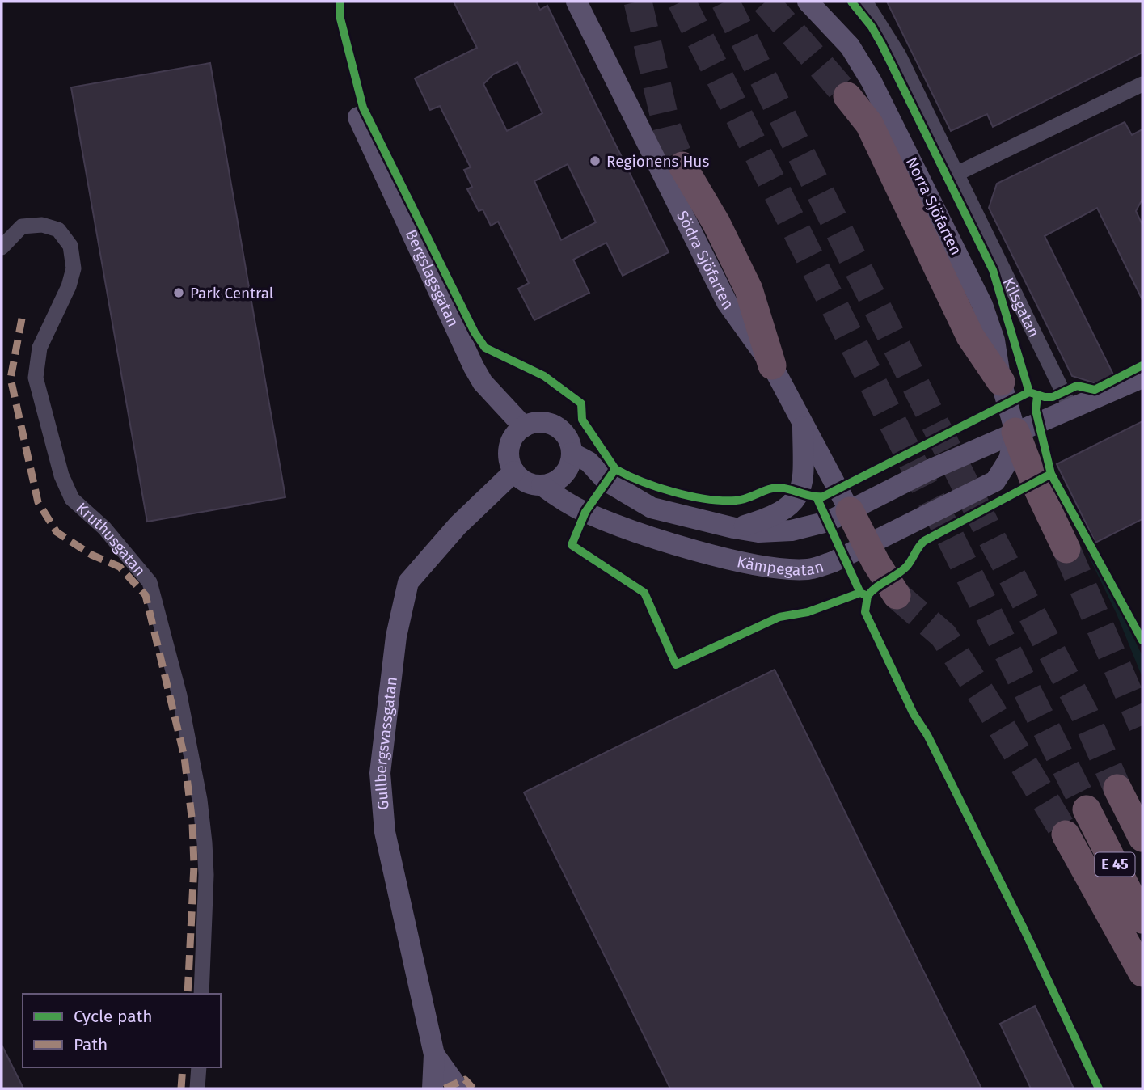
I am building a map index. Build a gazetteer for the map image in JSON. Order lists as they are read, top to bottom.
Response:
{
  "streets": {
    "highway": ["E 45"],
    "street": [
      "Norra Sjöfarten",
      "Södra Sjöfarten",
      "Bergslagsgatan",
      "Kilsgatan",
      "Kruthusgatan",
      "Kämpegatan",
      "Gullbergsvassgatan"
    ]
  },
  "crossings": [
    ["Norra Sjöfarten", "Kämpegatan"],
    ["Södra Sjöfarten", "Kämpegatan"],
    ["Bergslagsgatan", "Kämpegatan"],
    ["Bergslagsgatan", "Gullbergsvassgatan"],
    ["Kilsgatan", "Kämpegatan"],
    ["Kämpegatan", "Gullbergsvassgatan"]
  ],
  "places": ["Regionens Hus", "Park Central"],
  "legend": ["Cycle path", "Path"]
}
